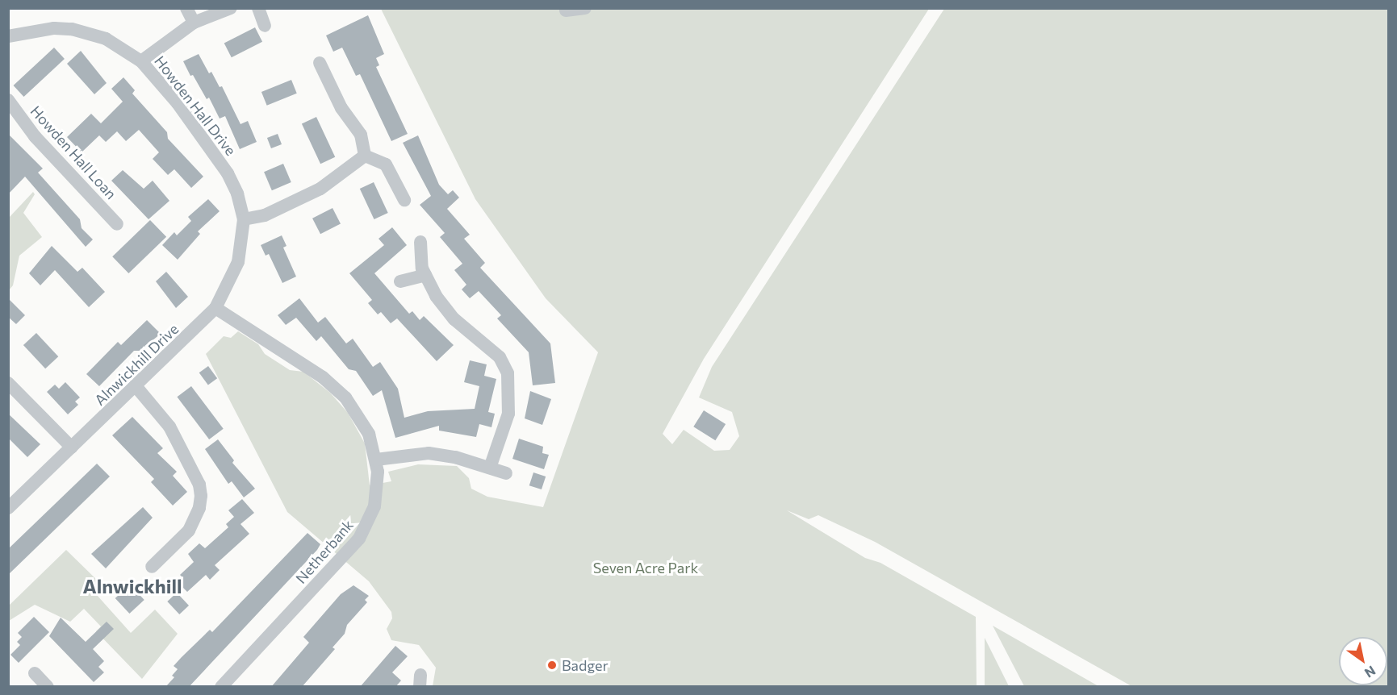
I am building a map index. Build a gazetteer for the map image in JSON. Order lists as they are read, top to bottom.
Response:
{
  "streets": {
    "street": [
      "Howden Hall Drive",
      "Howden Hall Loan",
      "Alnwickhill Drive",
      "Netherbank"
    ]
  },
  "crossings": [
    ["Howden Hall Drive", "Alnwickhill Drive"],
    ["Alnwickhill Drive", "Netherbank"]
  ],
  "districts": ["Alnwickhill"],
  "parks": ["Seven Acre Park"],
  "places": ["Badger"],
  "north": "bottom right"
}
